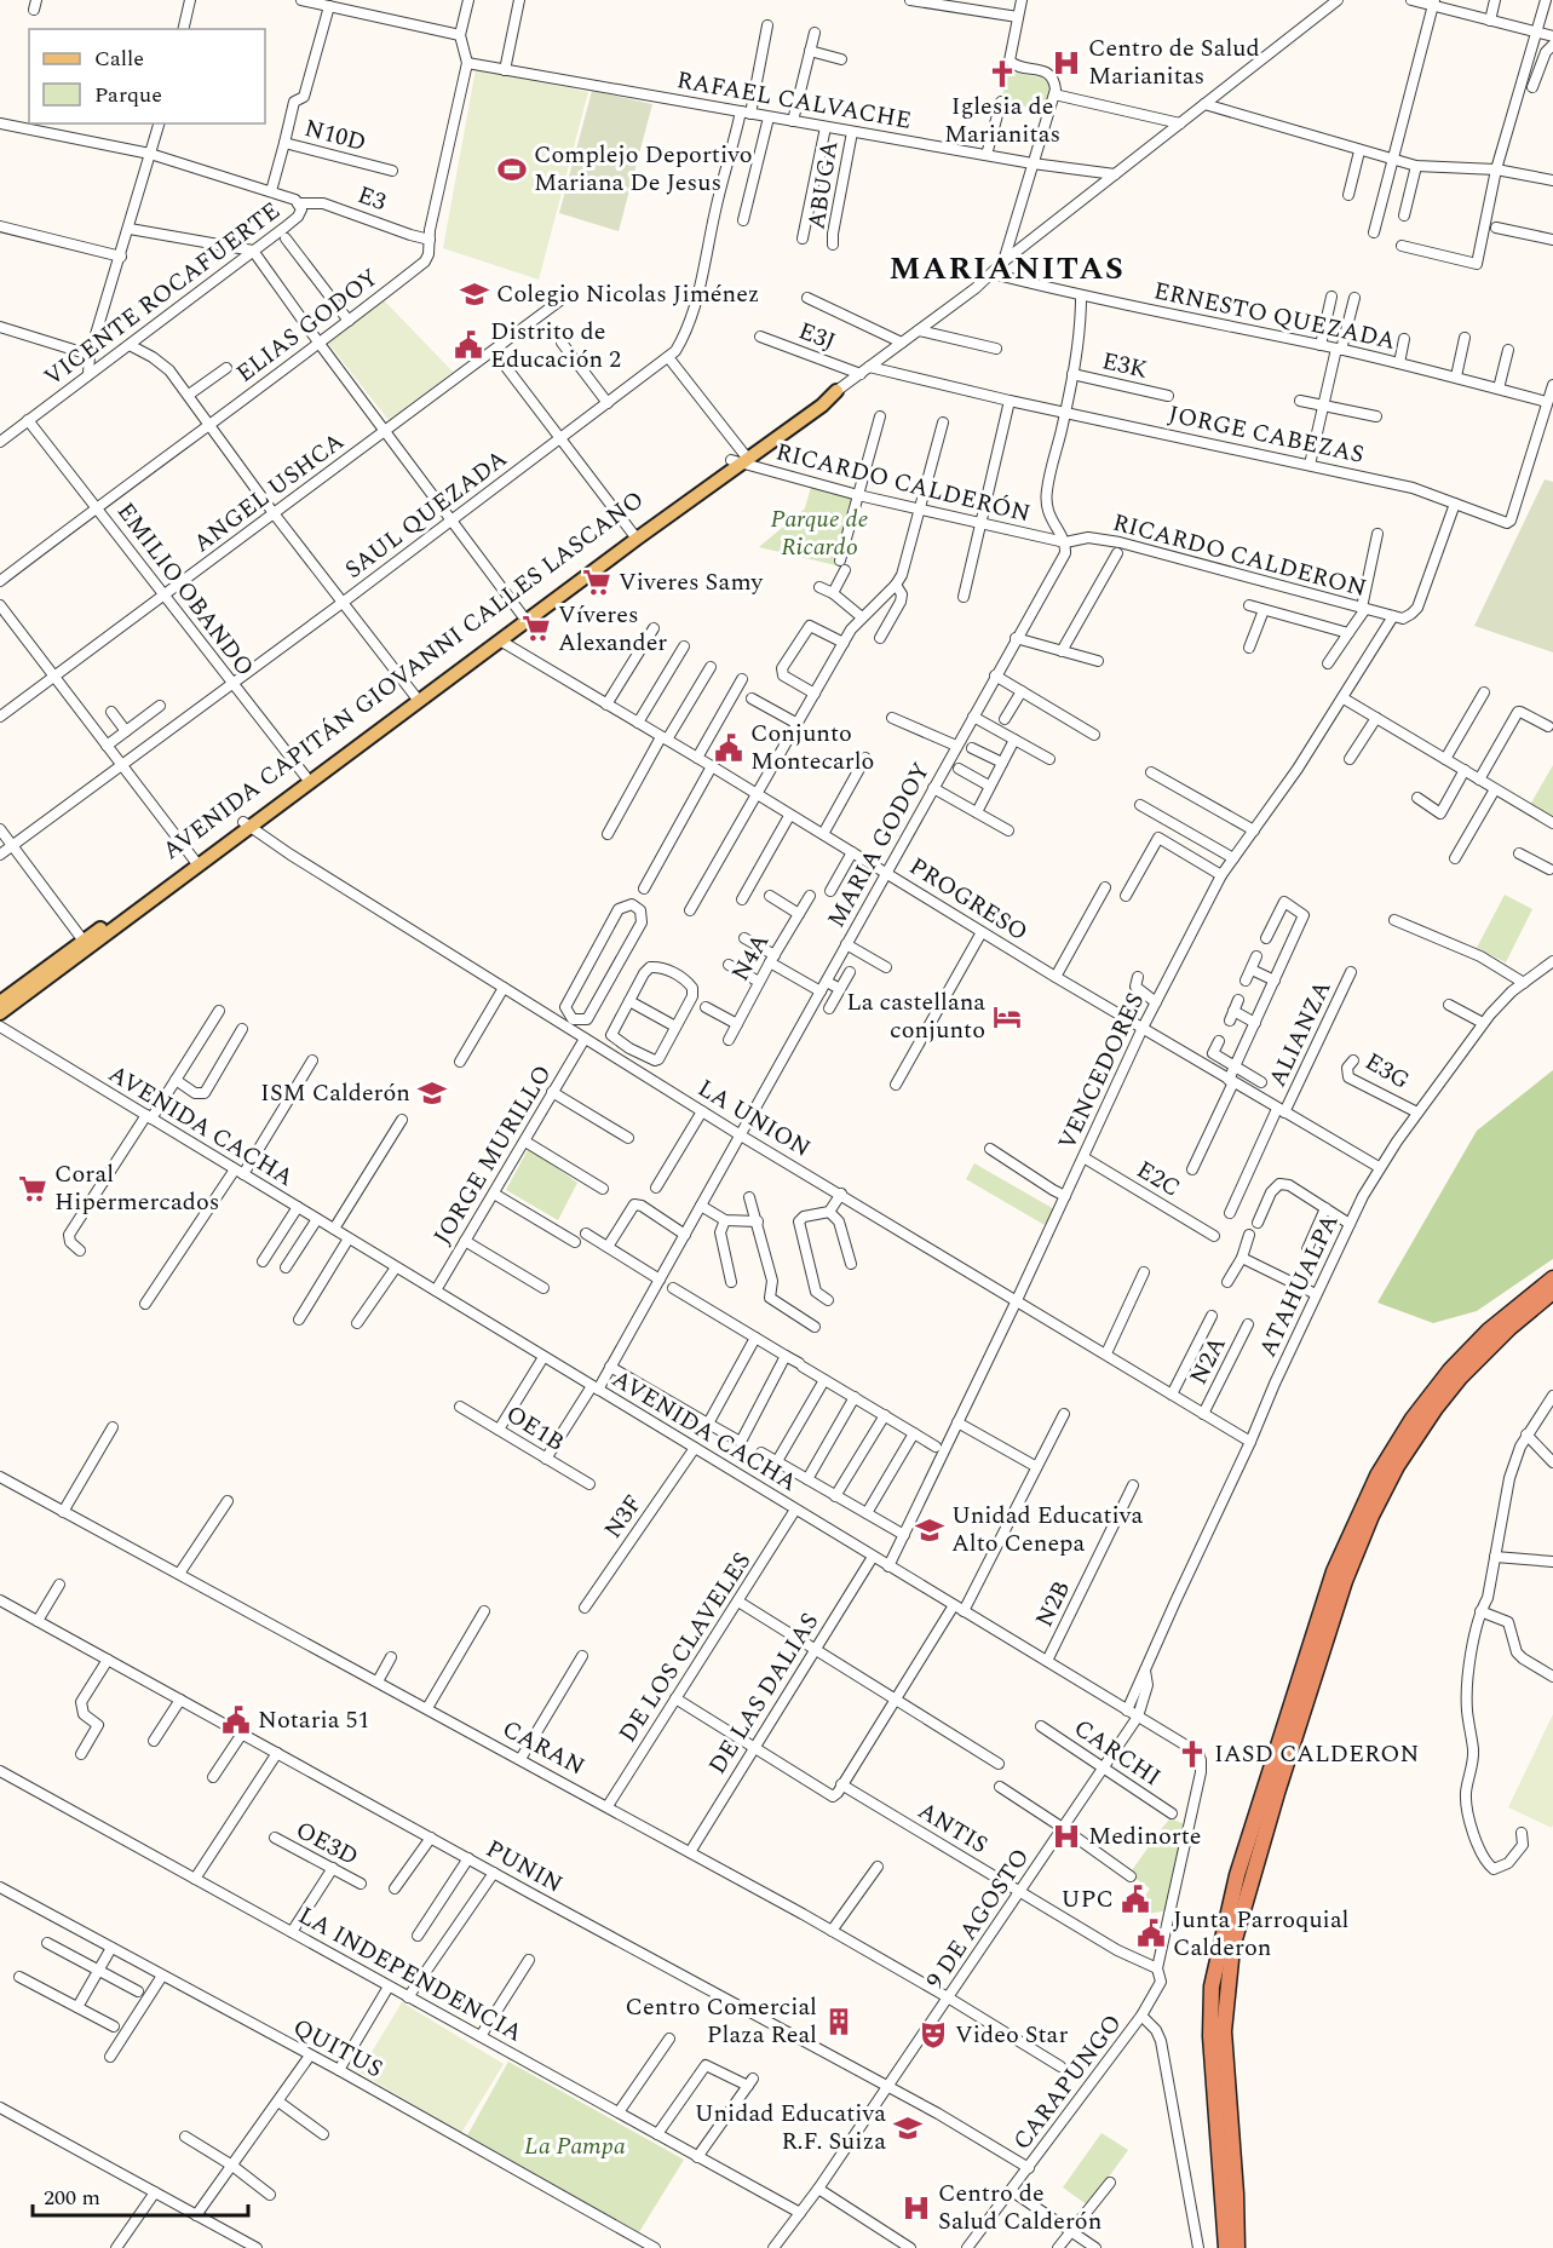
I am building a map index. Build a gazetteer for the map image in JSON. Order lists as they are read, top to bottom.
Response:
{
  "streets": {
    "main road": ["AVENIDA CAPITÁN GIOVANNI CALLES LASCANO"],
    "street": [
      "RAFAEL CALVACHE",
      "N10D",
      "ABUGA",
      "E3",
      "VICENTE ROCAFUERTE",
      "ERNESTO QUEZADA",
      "ELIAS GODOY",
      "E3J",
      "E3K",
      "JORGE CABEZAS",
      "RICARDO CALDERÓN",
      "ANGEL USHCA",
      "SAUL QUEZADA",
      "RICARDO CALDERON",
      "EMILIO OBANDO",
      "MARIA GODOY",
      "PROGRESO",
      "N4A",
      "ALIANZA",
      "VENCEDORES",
      "E3G",
      "LA UNION",
      "AVENIDA CACHA",
      "JORGE MURILLO",
      "E2C",
      "ATAHUALPA",
      "N2A",
      "OE1B",
      "N3F",
      "N2B",
      "DE LOS CLAVELES",
      "DE LAS DALIAS",
      "CARAN",
      "CARCHI",
      "ANTIS",
      "OE3D",
      "PUNIN",
      "9 DE AGOSTO",
      "LA INDEPENDENCIA",
      "QUITUS",
      "CARAPUNGO"
    ]
  },
  "crossings": [
    ["RAFAEL CALVACHE", "ABUGA"],
    ["RAFAEL CALVACHE", "ELIAS GODOY"],
    ["RAFAEL CALVACHE", "SAUL QUEZADA"],
    ["RAFAEL CALVACHE", "AVENIDA CAPITÁN GIOVANNI CALLES LASCANO"],
    ["E3", "VICENTE ROCAFUERTE"],
    ["E3", "ELIAS GODOY"],
    ["VICENTE ROCAFUERTE", "EMILIO OBANDO"],
    ["ERNESTO QUEZADA", "JORGE CABEZAS"],
    ["ERNESTO QUEZADA", "AVENIDA CAPITÁN GIOVANNI CALLES LASCANO"],
    ["ELIAS GODOY", "EMILIO OBANDO"],
    ["E3J", "AVENIDA CAPITÁN GIOVANNI CALLES LASCANO"],
    ["JORGE CABEZAS", "AVENIDA CAPITÁN GIOVANNI CALLES LASCANO"],
    ["JORGE CABEZAS", "VENCEDORES"],
    ["RICARDO CALDERÓN", "SAUL QUEZADA"],
    ["RICARDO CALDERÓN", "RICARDO CALDERON"],
    ["RICARDO CALDERÓN", "AVENIDA CAPITÁN GIOVANNI CALLES LASCANO"],
    ["RICARDO CALDERÓN", "MARIA GODOY"],
    ["ANGEL USHCA", "EMILIO OBANDO"],
    ["SAUL QUEZADA", "EMILIO OBANDO"],
    ["RICARDO CALDERON", "MARIA GODOY"],
    ["RICARDO CALDERON", "VENCEDORES"],
    ["MARIA GODOY", "PROGRESO"],
    ["MARIA GODOY", "LA UNION"],
    ["MARIA GODOY", "AVENIDA CACHA"],
    ["MARIA GODOY", "OE1B"],
    ["PROGRESO", "ALIANZA"],
    ["PROGRESO", "VENCEDORES"],
    ["PROGRESO", "ATAHUALPA"],
    ["VENCEDORES", "LA UNION"],
    ["VENCEDORES", "AVENIDA CACHA"],
    ["VENCEDORES", "E2C"],
    ["E3G", "ATAHUALPA"],
    ["LA UNION", "JORGE MURILLO"],
    ["LA UNION", "ATAHUALPA"],
    ["LA UNION", "N2A"],
    ["AVENIDA CACHA", "JORGE MURILLO"],
    ["AVENIDA CACHA", "ATAHUALPA"],
    ["AVENIDA CACHA", "N3F"],
    ["AVENIDA CACHA", "N2B"],
    ["AVENIDA CACHA", "DE LOS CLAVELES"],
    ["AVENIDA CACHA", "DE LAS DALIAS"],
    ["AVENIDA CACHA", "ANTIS"],
    ["AVENIDA CACHA", "9 DE AGOSTO"],
    ["AVENIDA CACHA", "CARAPUNGO"],
    ["ATAHUALPA", "9 DE AGOSTO"],
    ["DE LOS CLAVELES", "CARAN"],
    ["DE LAS DALIAS", "CARAN"],
    ["CARAN", "9 DE AGOSTO"],
    ["CARCHI", "9 DE AGOSTO"],
    ["ANTIS", "9 DE AGOSTO"],
    ["ANTIS", "CARAPUNGO"],
    ["PUNIN", "9 DE AGOSTO"],
    ["PUNIN", "CARAPUNGO"],
    ["9 DE AGOSTO", "LA INDEPENDENCIA"]
  ],
  "districts": ["MARIANITAS"],
  "parks": ["Parque de Ricardo", "La Pampa"],
  "places": {
    "hospital": ["Centro de Salud Marianitas", "Medinorte", "Centro de Salud Calderón"],
    "church": ["Iglesia de Marianitas", "IASD CALDERON"],
    "sports": ["Complejo Deportivo Mariana De Jesus"],
    "school or university": [
      "Colegio Nicolas Jiménez",
      "ISM Calderón",
      "Unidad Educativa Alto Cenepa",
      "Unidad Educativa R.F. Suiza"
    ],
    "public building": [
      "Distrito de Educación 2",
      "Conjunto Montecarlo",
      "Notaria 51",
      "UPC",
      "Junta Parroquial Calderon"
    ],
    "supermarket": ["Viveres Samy", "Víveres Alexander", "Coral Hipermercados"],
    "hotel": ["La castellana conjunto"],
    "building": ["Centro Comercial Plaza Real"],
    "theatre": ["Video Star"]
  },
  "legend": ["Calle", "Parque"],
  "scale_bar": "200 m"
}
